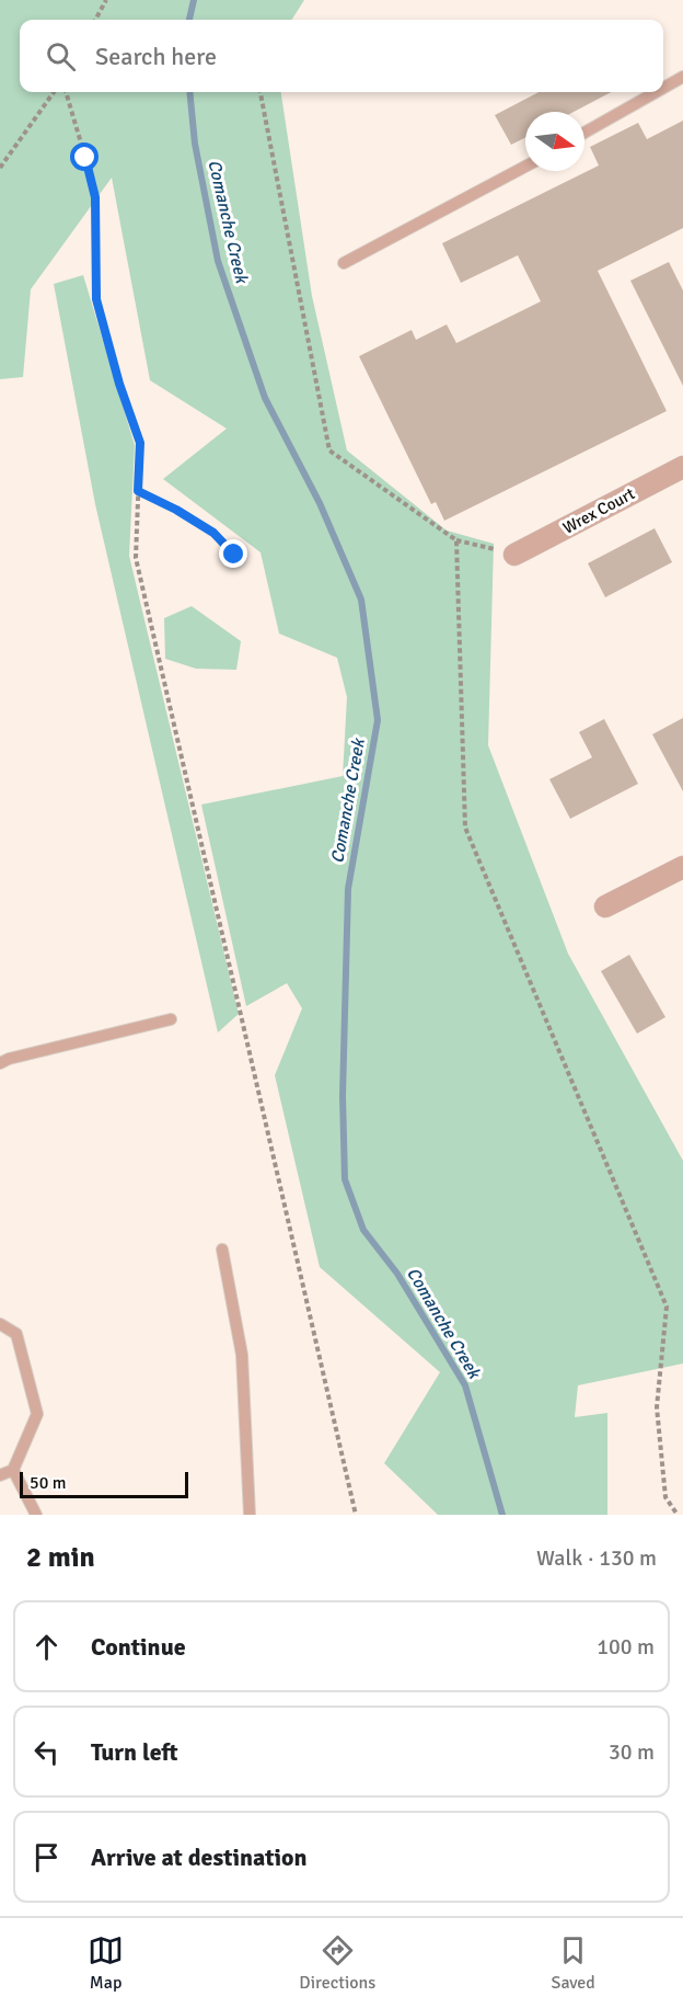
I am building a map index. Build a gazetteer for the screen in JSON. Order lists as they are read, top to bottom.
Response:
{
  "streets": {
    "street": ["Wrex Court"]
  },
  "water": ["Comanche Creek"],
  "scale_bar": "50 m",
  "north": "right",
  "page": {
    "search": "Search here",
    "scale": "50 m",
    "heading": ["2 min", "Walk · 130 m"],
    "list": [
      ["Continue", "100 m"],
      ["Turn left", "30 m"],
      "Arrive at destination"
    ],
    "nav": ["Map", "Directions", "Saved"]
  }
}
